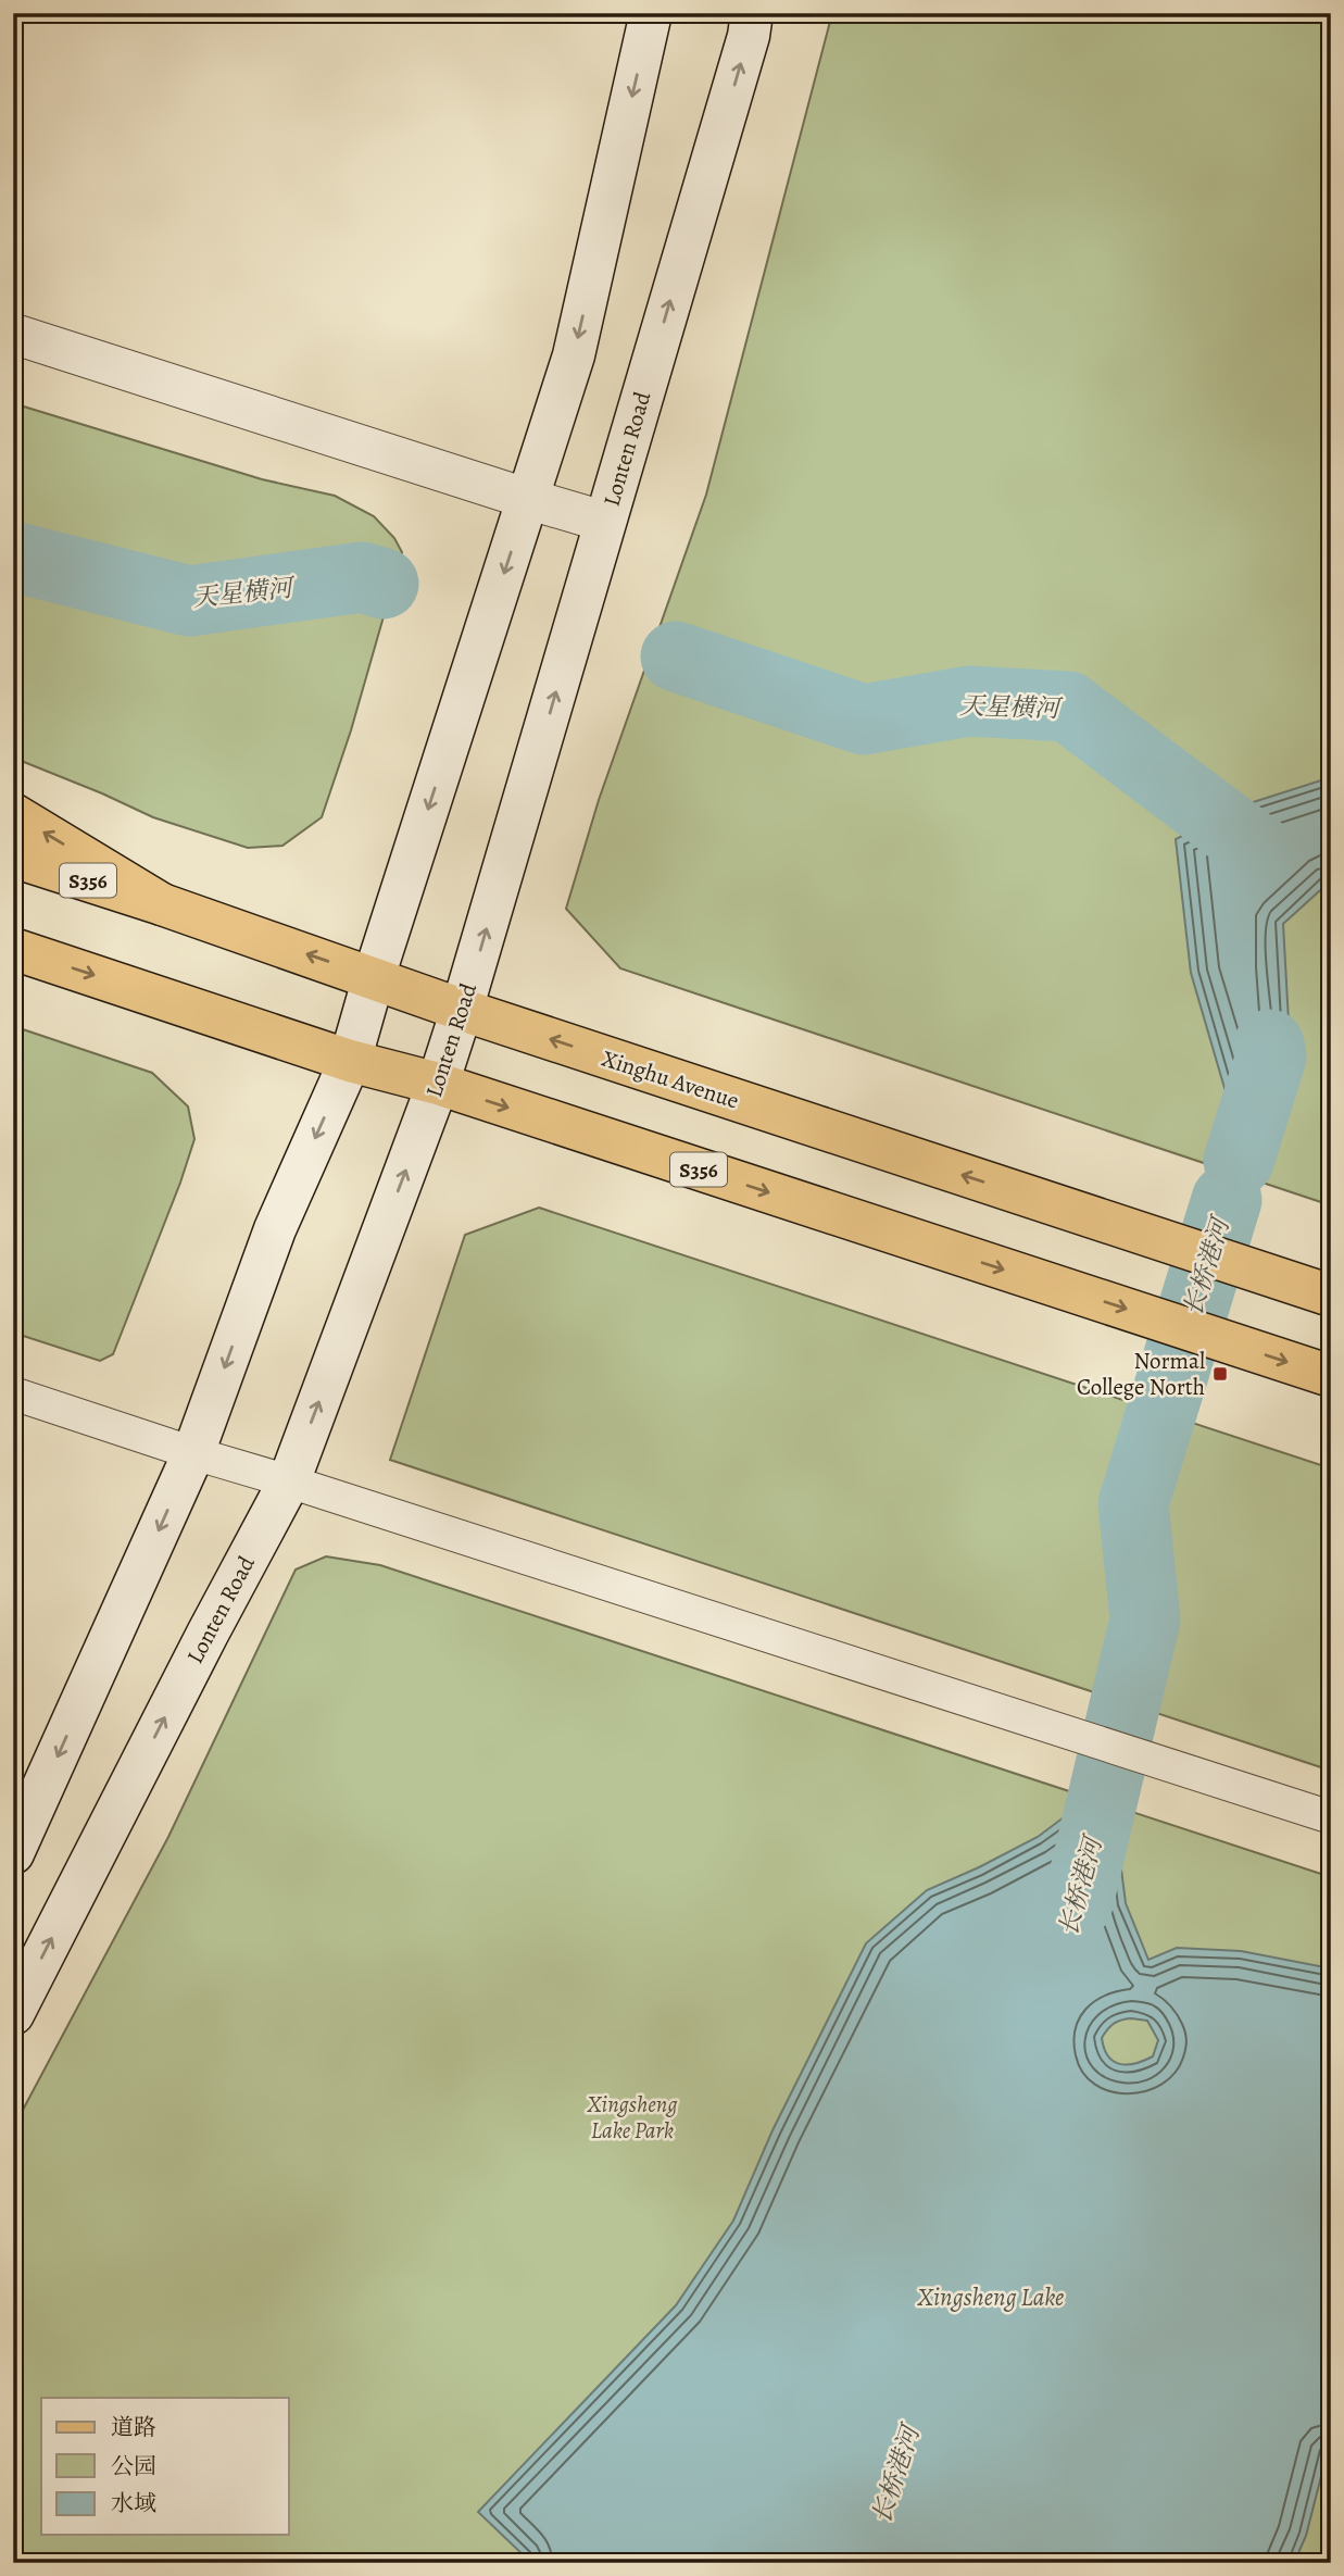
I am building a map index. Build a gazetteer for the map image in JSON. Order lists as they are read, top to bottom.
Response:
{
  "streets": {
    "main road": ["Lonten Road", "S356", "Xinghu Avenue"]
  },
  "crossings": [
    ["Lonten Road", "S356"],
    ["Lonten Road", "Xinghu Avenue"]
  ],
  "water": ["天星横河", "长桥港河", "Xingsheng Lake"],
  "parks": ["Xingsheng Lake Park"],
  "places": {
    "transit": ["Normal College North"]
  },
  "legend": ["道路", "公园", "水域"]
}
